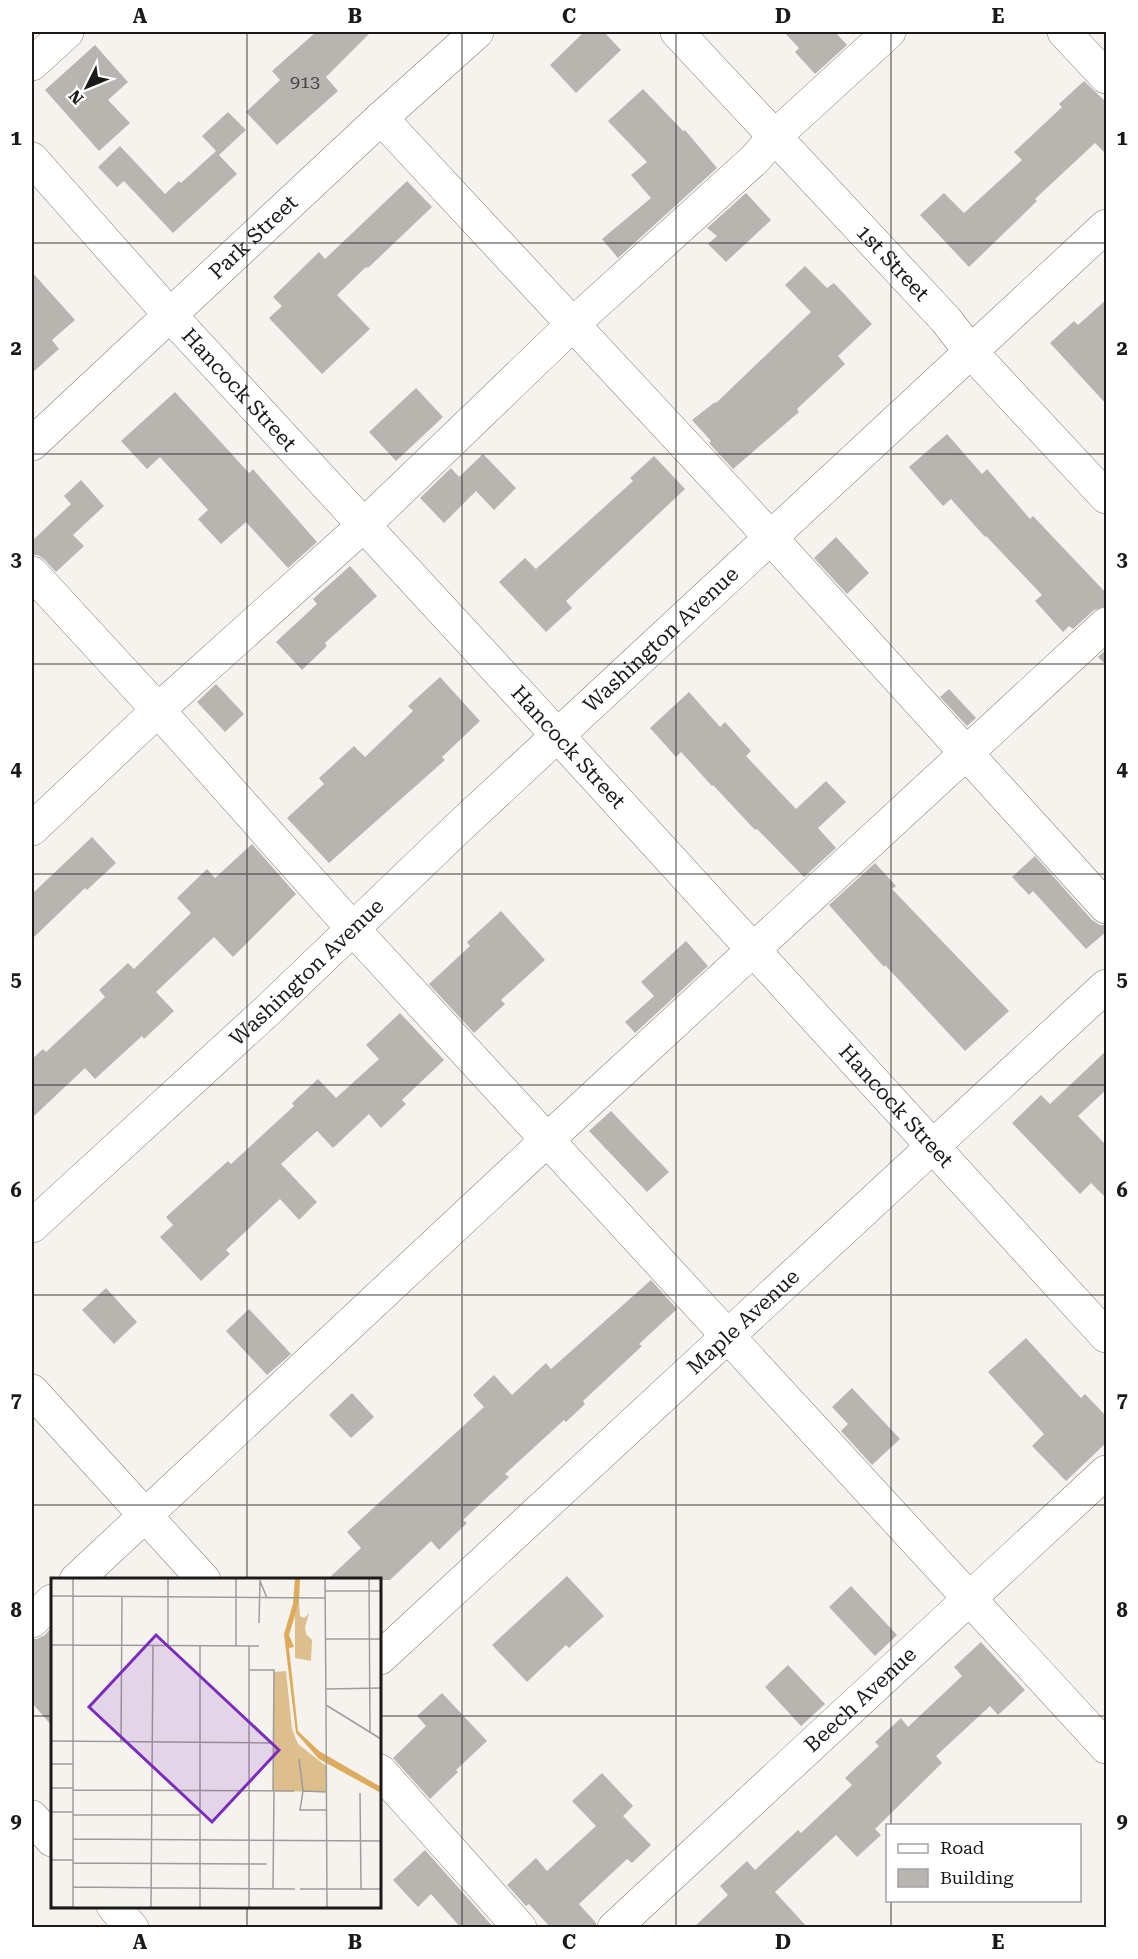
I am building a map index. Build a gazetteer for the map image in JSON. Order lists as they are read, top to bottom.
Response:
{
  "streets": {
    "street": [
      "Park Street",
      "1st Street",
      "Hancock Street",
      "Washington Avenue",
      "Maple Avenue",
      "Beech Avenue"
    ]
  },
  "crossings": [
    ["Park Street", "Hancock Street"],
    ["1st Street", "Washington Avenue"],
    ["Hancock Street", "Washington Avenue"],
    ["Hancock Street", "Maple Avenue"]
  ],
  "house_numbers": ["913"],
  "legend": ["Road", "Building"],
  "north": "bottom left",
  "grid": {
    "columns": [
      "A",
      "B",
      "C",
      "D",
      "E"
    ],
    "rows": [
      "1",
      "2",
      "3",
      "4",
      "5",
      "6",
      "7",
      "8",
      "9"
    ]
  }
}
